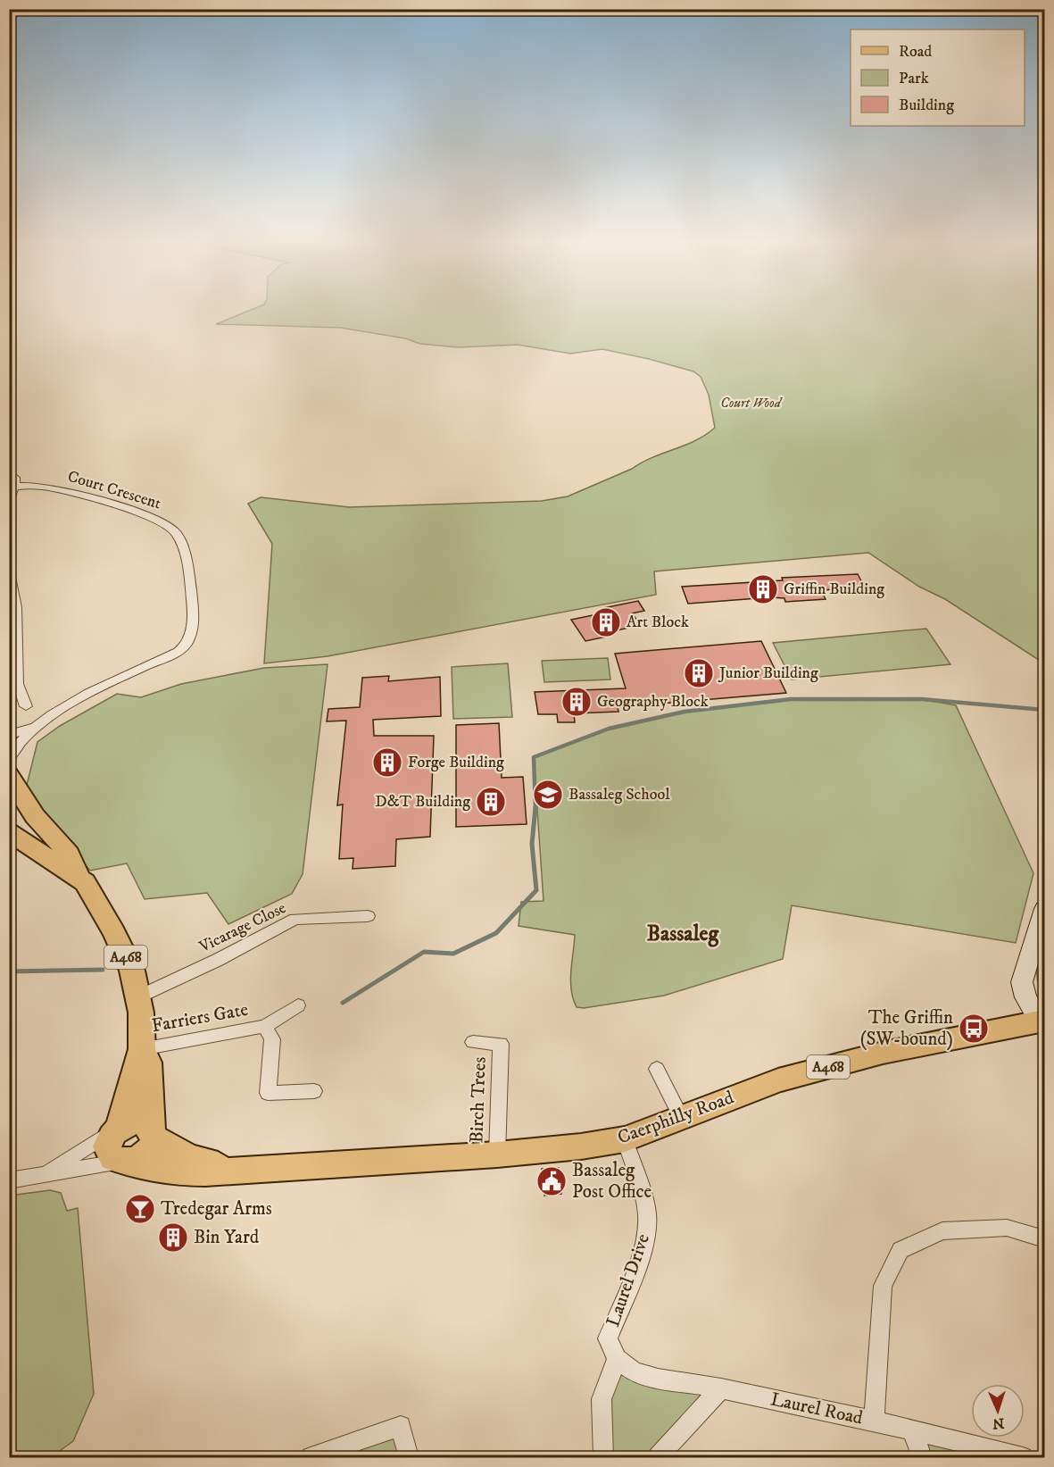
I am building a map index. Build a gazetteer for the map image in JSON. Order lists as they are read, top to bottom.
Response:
{
  "streets": {
    "main road": ["A468", "Caerphilly Road"],
    "street": [
      "Court Crescent",
      "Vicarage Close",
      "Farriers Gate",
      "Birch Trees",
      "Laurel Drive",
      "Laurel Road"
    ]
  },
  "crossings": [
    ["Vicarage Close", "A468"],
    ["A468", "Farriers Gate"],
    ["A468", "Caerphilly Road"],
    ["Birch Trees", "Caerphilly Road"],
    ["Caerphilly Road", "Laurel Drive"],
    ["Laurel Drive", "Laurel Road"]
  ],
  "districts": ["Bassaleg"],
  "parks": ["Court Wood"],
  "places": {
    "building": [
      "Griffin Building",
      "Art Block",
      "Junior Building",
      "Geography Block",
      "Forge Building",
      "D&T Building",
      "Bin Yard"
    ],
    "school or university": ["Bassaleg School"],
    "bus stop": ["The Griffin (SW-bound)"],
    "public building": ["Bassaleg Post Office"],
    "bar": ["Tredegar Arms"]
  },
  "legend": ["Road", "Park", "Building"],
  "north": "bottom"
}
